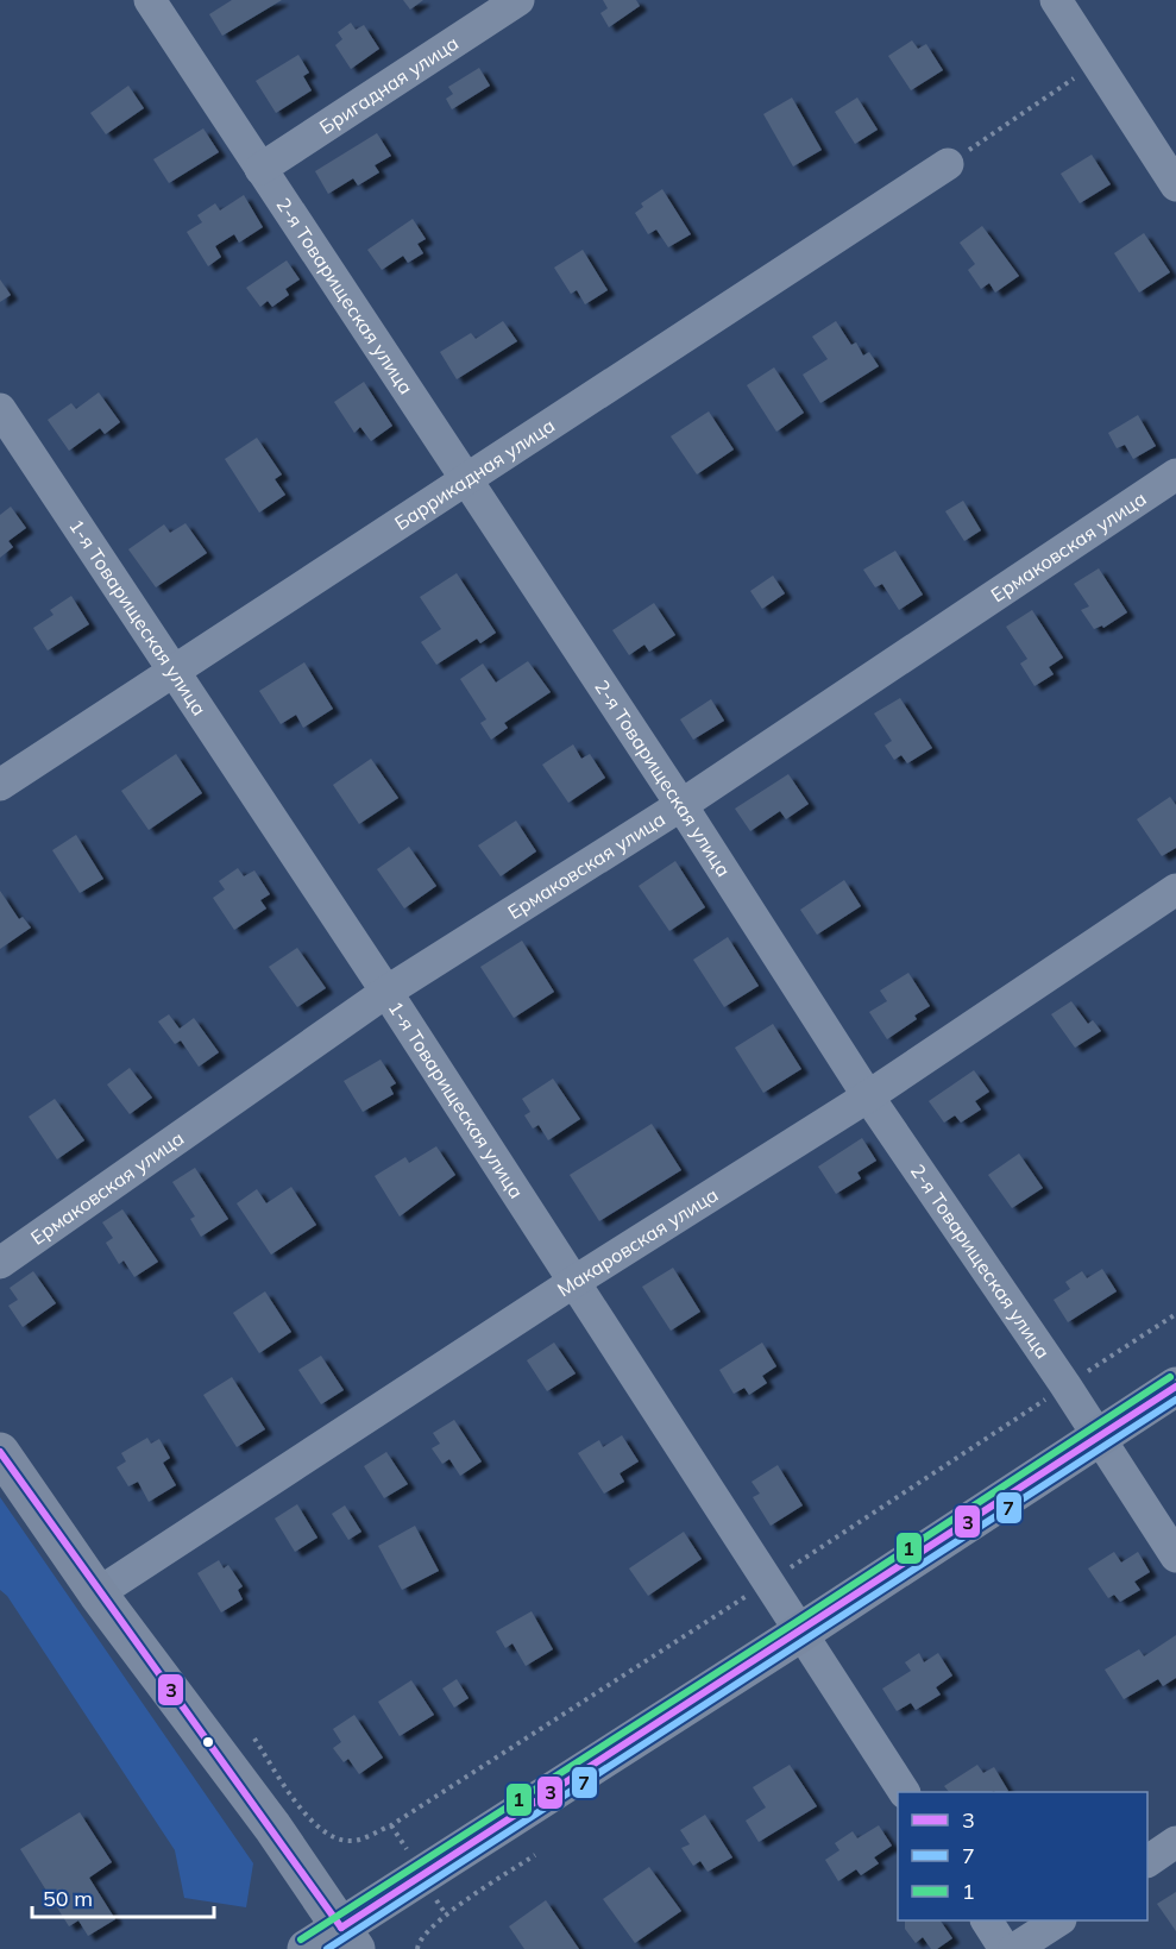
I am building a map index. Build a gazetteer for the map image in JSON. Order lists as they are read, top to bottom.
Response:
{
  "streets": {
    "street": [
      "Бригадная улица",
      "2-я Товарищеская улица",
      "Баррикадная улица",
      "Ермаковская улица",
      "1-я Товарищеская улица",
      "Макаровская улица"
    ]
  },
  "crossings": [
    ["Бригадная улица", "2-я Товарищеская улица"],
    ["2-я Товарищеская улица", "Баррикадная улица"],
    ["2-я Товарищеская улица", "Ермаковская улица"],
    ["2-я Товарищеская улица", "Макаровская улица"],
    ["Баррикадная улица", "1-я Товарищеская улица"],
    ["Ермаковская улица", "1-я Товарищеская улица"],
    ["1-я Товарищеская улица", "Макаровская улица"]
  ],
  "lines": ["transit line 1", "transit line 3", "transit line 7"],
  "legend": ["3", "7", "1"],
  "scale_bar": "50 m"
}
